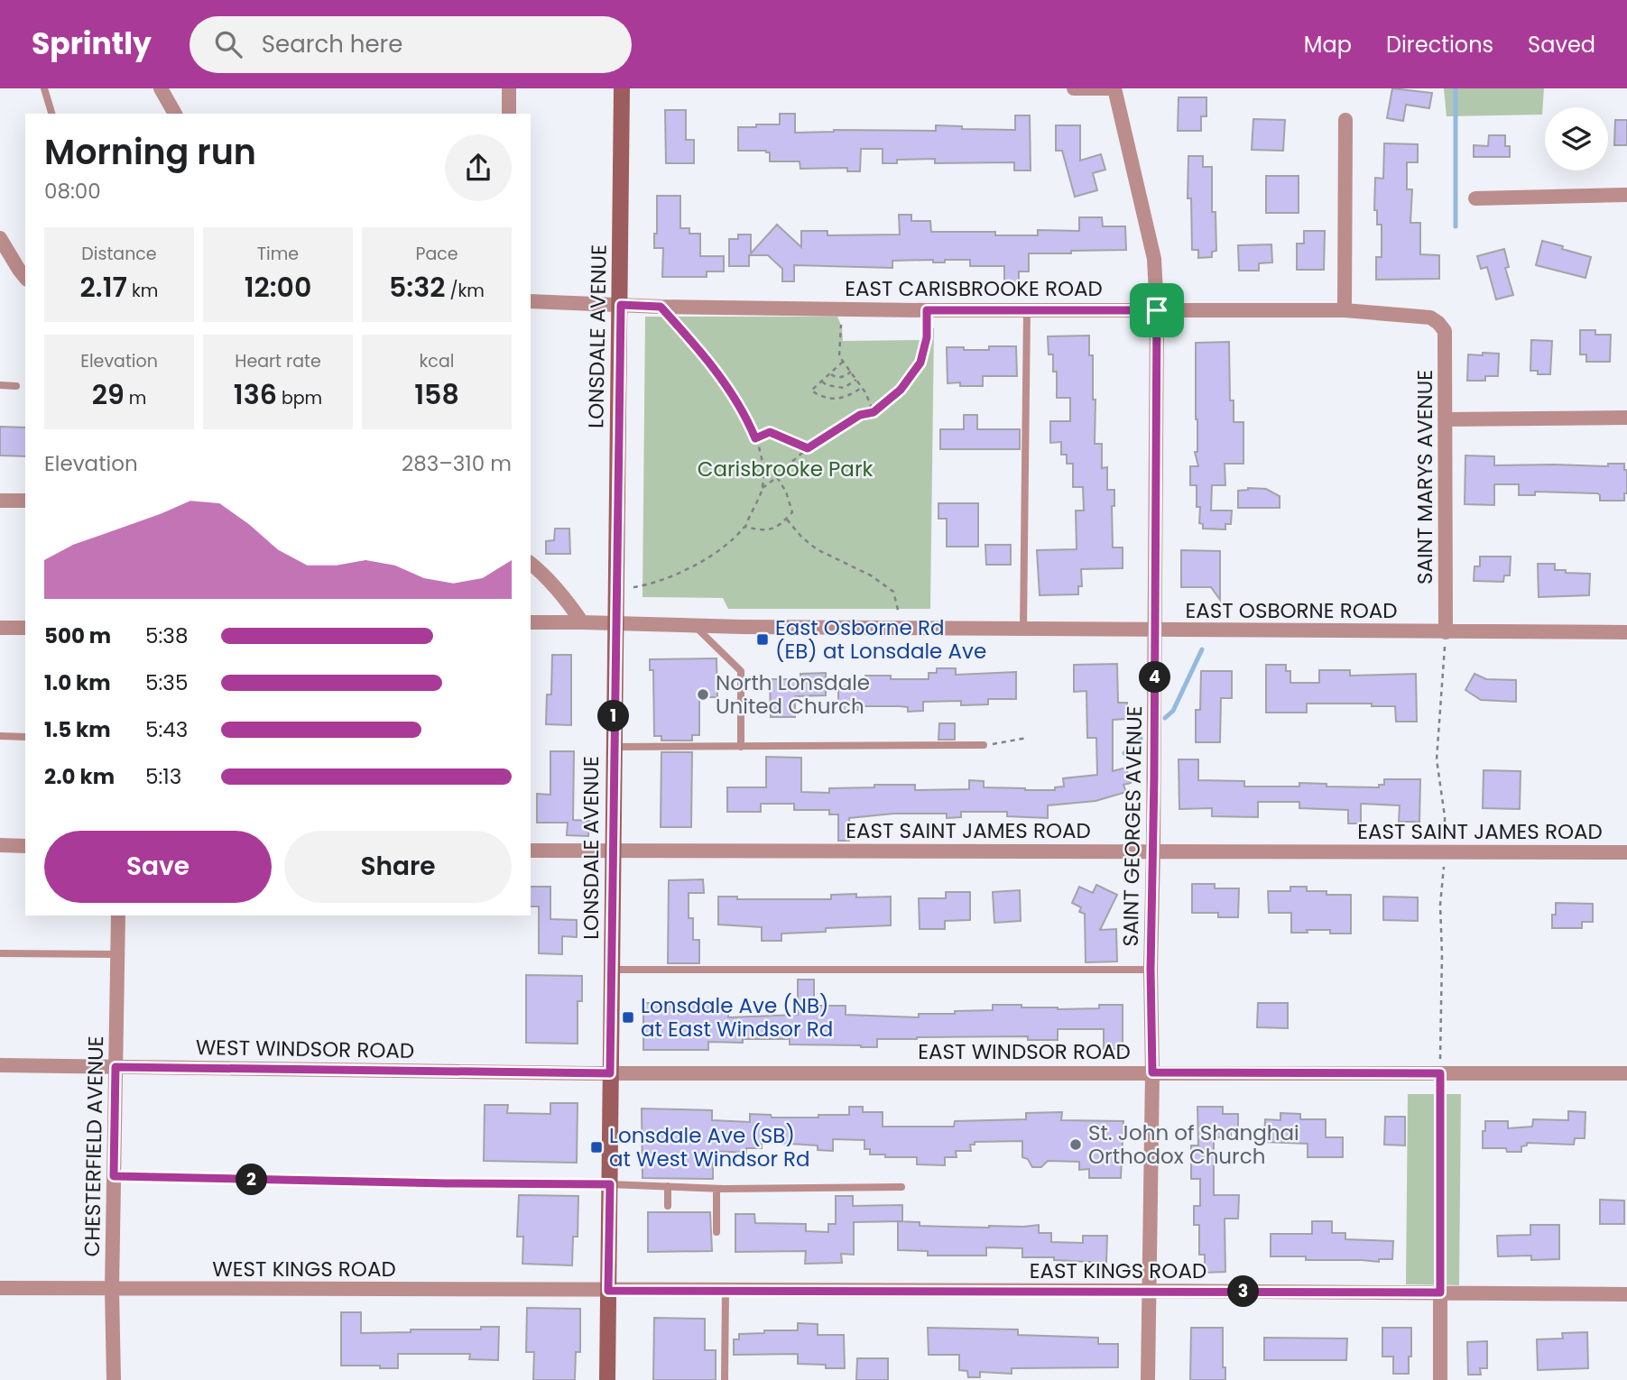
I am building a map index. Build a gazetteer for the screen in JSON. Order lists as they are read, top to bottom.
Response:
{
  "streets": {
    "street": [
      "EAST CARISBROOKE ROAD",
      "LONSDALE AVENUE",
      "SAINT MARYS AVENUE",
      "EAST OSBORNE ROAD",
      "SAINT GEORGES AVENUE",
      "EAST SAINT JAMES ROAD",
      "WEST WINDSOR ROAD",
      "EAST WINDSOR ROAD",
      "CHESTERFIELD AVENUE",
      "WEST KINGS ROAD",
      "EAST KINGS ROAD"
    ]
  },
  "crossings": [
    ["EAST CARISBROOKE ROAD", "LONSDALE AVENUE"],
    ["EAST CARISBROOKE ROAD", "SAINT MARYS AVENUE"],
    ["EAST CARISBROOKE ROAD", "SAINT GEORGES AVENUE"],
    ["LONSDALE AVENUE", "EAST OSBORNE ROAD"],
    ["LONSDALE AVENUE", "EAST SAINT JAMES ROAD"],
    ["LONSDALE AVENUE", "WEST WINDSOR ROAD"],
    ["LONSDALE AVENUE", "EAST WINDSOR ROAD"],
    ["LONSDALE AVENUE", "WEST KINGS ROAD"],
    ["LONSDALE AVENUE", "EAST KINGS ROAD"],
    ["SAINT MARYS AVENUE", "EAST OSBORNE ROAD"],
    ["EAST OSBORNE ROAD", "SAINT GEORGES AVENUE"],
    ["SAINT GEORGES AVENUE", "EAST SAINT JAMES ROAD"],
    ["SAINT GEORGES AVENUE", "EAST WINDSOR ROAD"],
    ["SAINT GEORGES AVENUE", "EAST KINGS ROAD"],
    ["WEST WINDSOR ROAD", "EAST WINDSOR ROAD"],
    ["WEST WINDSOR ROAD", "CHESTERFIELD AVENUE"],
    ["CHESTERFIELD AVENUE", "WEST KINGS ROAD"],
    ["WEST KINGS ROAD", "EAST KINGS ROAD"]
  ],
  "parks": ["Carisbrooke Park"],
  "places": {
    "transit": ["East Osborne Rd (EB) at Lonsdale Ave", "Lonsdale Ave (NB) at East Windsor Rd", "Lonsdale Ave (SB) at West Windsor Rd"],
    "other": ["North Lonsdale United Church", "St. John of Shanghai Orthodox Church"]
  },
  "page": {
    "header": "Sprintly",
    "search": "Search here",
    "nav": ["Map", "Directions", "Saved"],
    "heading": ["Morning run", "08:00"],
    "stats": [
      ["Distance", "2.17 km"],
      ["Time", "12:00"],
      ["Pace", "5:32 /km"],
      ["Elevation", "29 m"],
      ["Heart rate", "136 bpm"],
      ["kcal", "158"]
    ],
    "chart": ["Elevation", "283–310 m"],
    "list": [
      {
        "name": "500 m",
        "note": "5:38"
      },
      {
        "name": "1.0 km",
        "note": "5:35"
      },
      {
        "name": "1.5 km",
        "note": "5:43"
      },
      {
        "name": "2.0 km",
        "note": "5:13"
      }
    ],
    "pins": [
      "4",
      "1",
      "2",
      "3"
    ],
    "buttons": ["Save", "Share"]
  }
}
